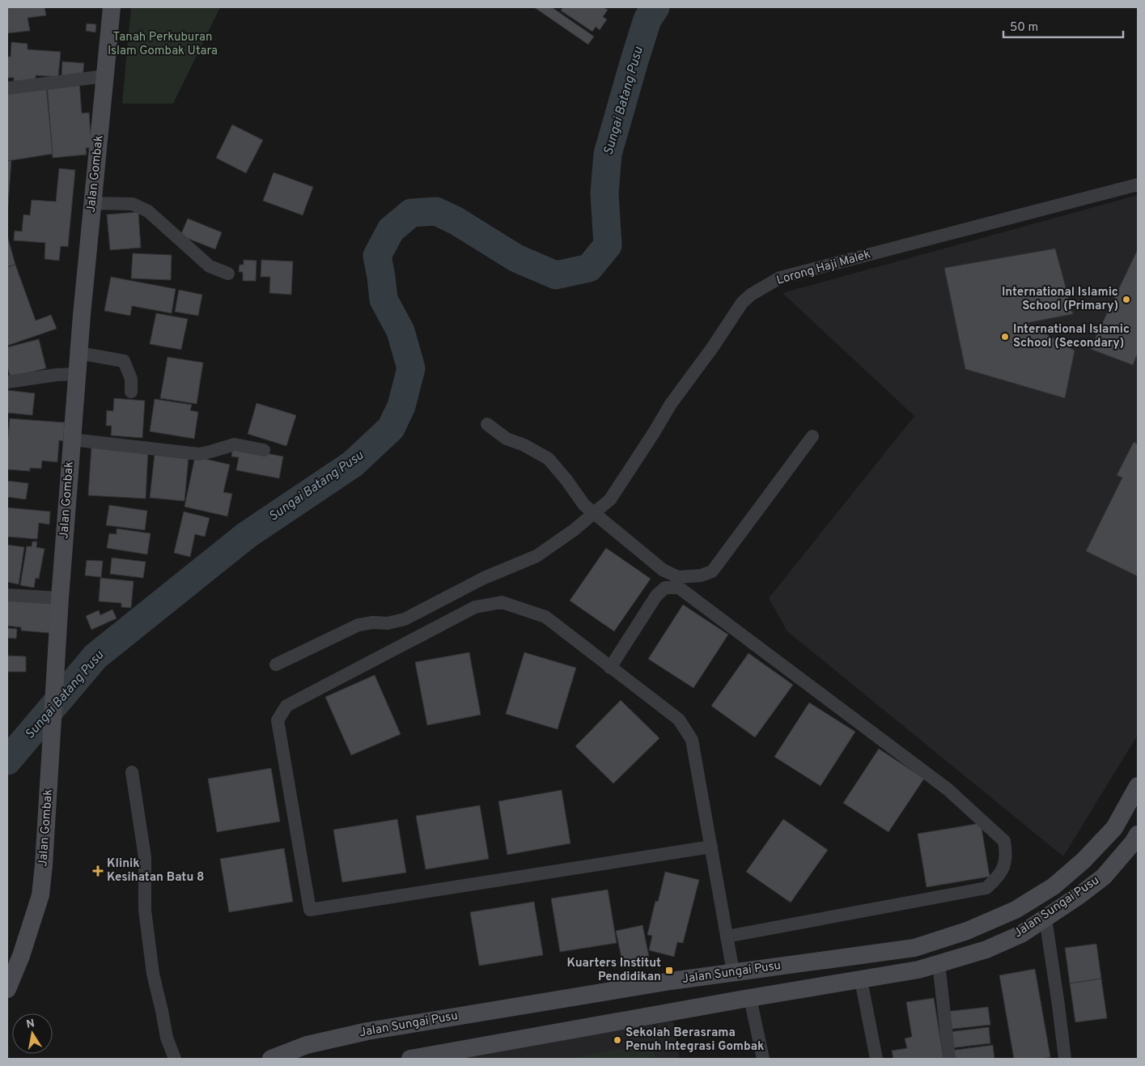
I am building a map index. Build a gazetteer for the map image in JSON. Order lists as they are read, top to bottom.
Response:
{
  "streets": {
    "main road": ["Jalan Gombak", "Jalan Sungai Pusu"],
    "street": ["Lorong Haji Malek"]
  },
  "water": ["Sungai Batang Pusu"],
  "parks": ["Tanah Perkuburan Islam Gombak Utara"],
  "places": {
    "other": ["International Islamic School (Primary)", "International Islamic School (Secondary)", "Sekolah Berasrama Penuh Integrasi Gombak"],
    "health": ["Klinik Kesihatan Batu 8"],
    "transit": ["Kuarters Institut Pendidikan"]
  },
  "scale_bar": "50 m",
  "north": "top"
}
